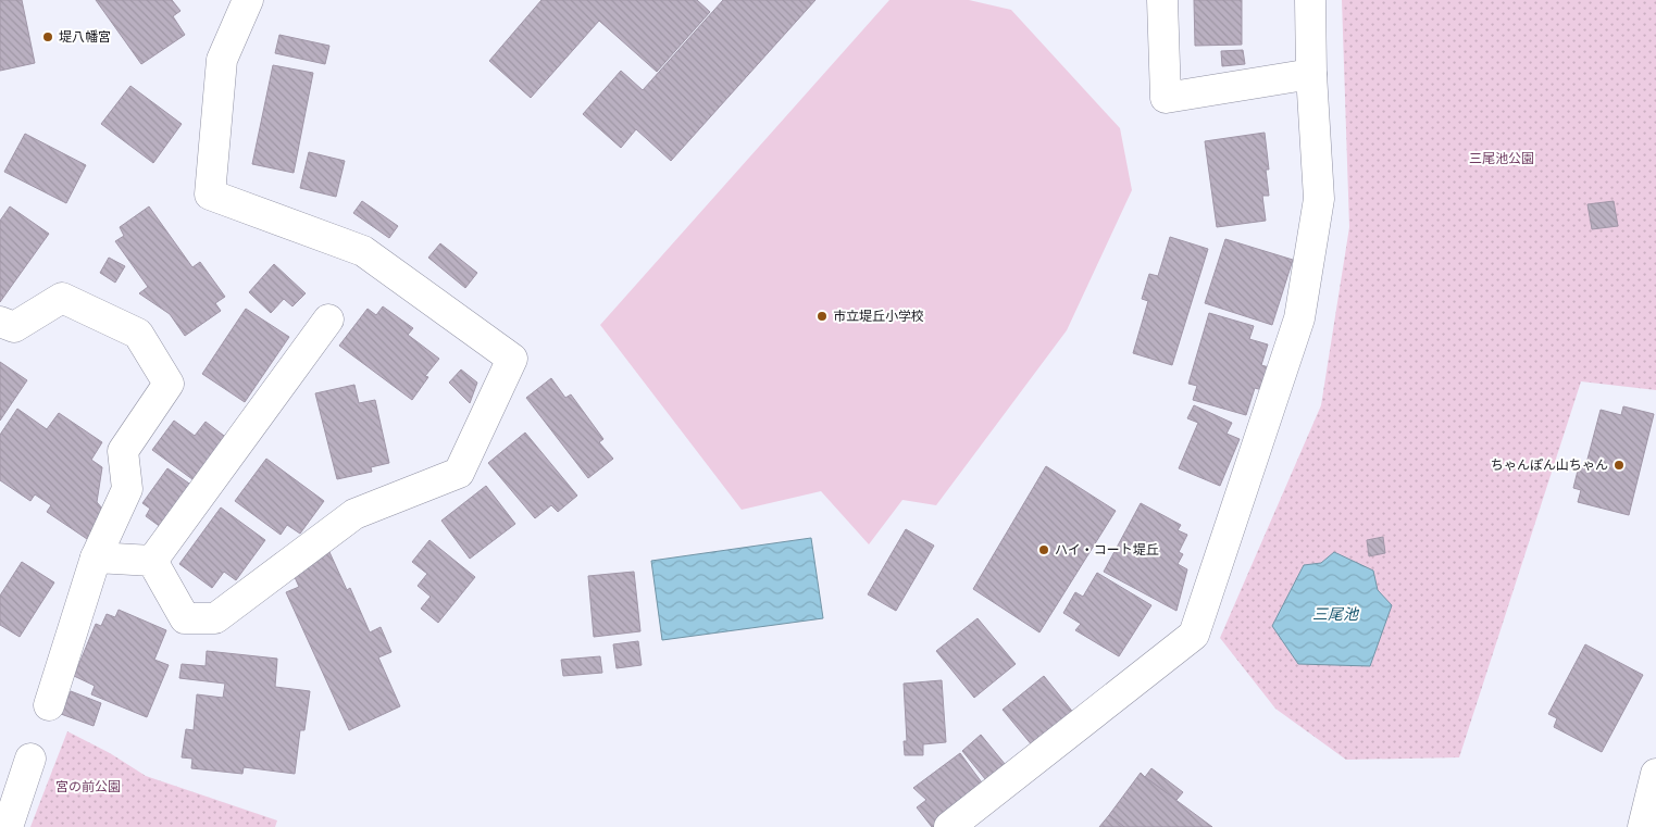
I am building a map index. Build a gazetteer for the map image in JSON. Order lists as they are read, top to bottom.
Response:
{
  "water": ["三尾池"],
  "parks": ["三尾池公園", "宮の前公園"],
  "places": [
    "堤八幡宮",
    "市立堤丘小学校",
    "ちゃんぽん山ちゃん",
    "ハイ・コート堤丘"
  ]
}
